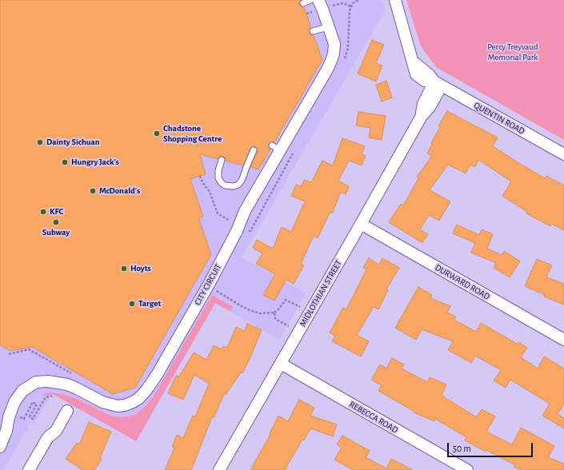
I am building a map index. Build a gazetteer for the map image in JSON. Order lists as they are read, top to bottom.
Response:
{
  "streets": {
    "street": [
      "QUENTIN ROAD",
      "DURWARD ROAD",
      "CITY CIRCUIT",
      "MIDLOTHIAN STREET",
      "REBECCA ROAD"
    ]
  },
  "crossings": [
    ["QUENTIN ROAD", "MIDLOTHIAN STREET"],
    ["DURWARD ROAD", "MIDLOTHIAN STREET"],
    ["MIDLOTHIAN STREET", "REBECCA ROAD"]
  ],
  "parks": ["Percy Treyvaud Memorial Park"],
  "places": [
    "Chadstone Shopping Centre",
    "Dainty Sichuan",
    "Hungry Jack's",
    "McDonald's",
    "KFC",
    "Subway",
    "Hoyts",
    "Target"
  ],
  "scale_bar": "50 m"
}
